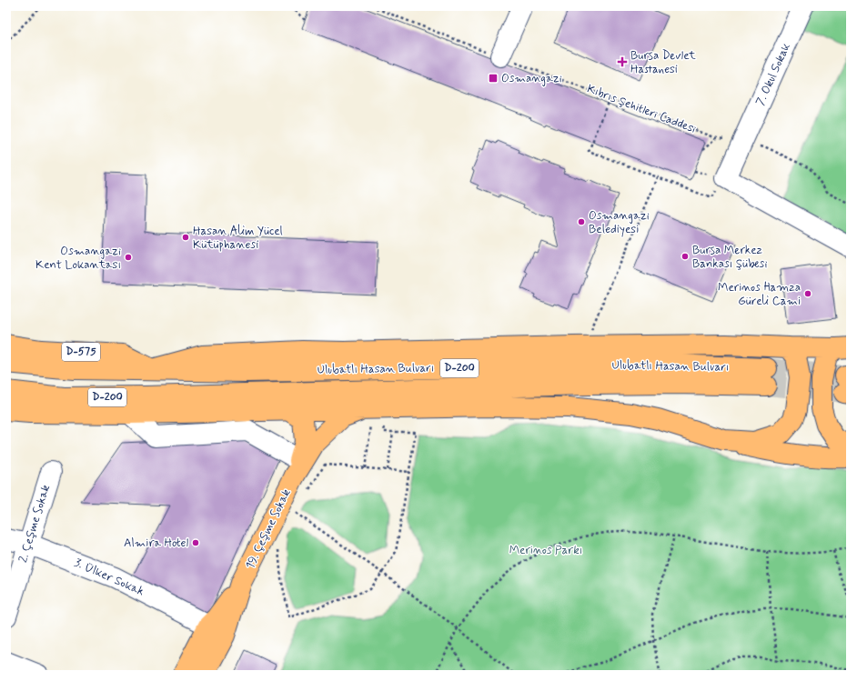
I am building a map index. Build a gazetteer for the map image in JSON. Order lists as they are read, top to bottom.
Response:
{
  "streets": {
    "main road": [
      "D-575",
      "Ulubatlı Hasan Bulvarı",
      "D-200",
      "19. Çeşme Sokak"
    ],
    "street": ["7. Okul Sokak", "2. Çeşme Sokak", "3. Ülker Sokak"],
    "path": ["Kıbrıs Şehitleri Caddesi"]
  },
  "crossings": [
    ["7. Okul Sokak", "Kıbrıs Şehitleri Caddesi"],
    ["D-575", "Ulubatlı Hasan Bulvarı"],
    ["2. Çeşme Sokak", "3. Ülker Sokak"],
    ["19. Çeşme Sokak", "3. Ülker Sokak"]
  ],
  "parks": ["Merinos Parkı"],
  "places": {
    "health": ["Bursa Devlet Hastanesi"],
    "transit": ["Osmangazi"],
    "other": [
      "Osmangazi Belediyesi",
      "Hasan Alim Yücel Kütüphanesi",
      "Bursa Merkez Bankası Şübesi",
      "Osmangazi Kent Lokantası",
      "Merinos Hamza Güreli Cami",
      "Almira Hotel"
    ]
  }
}
